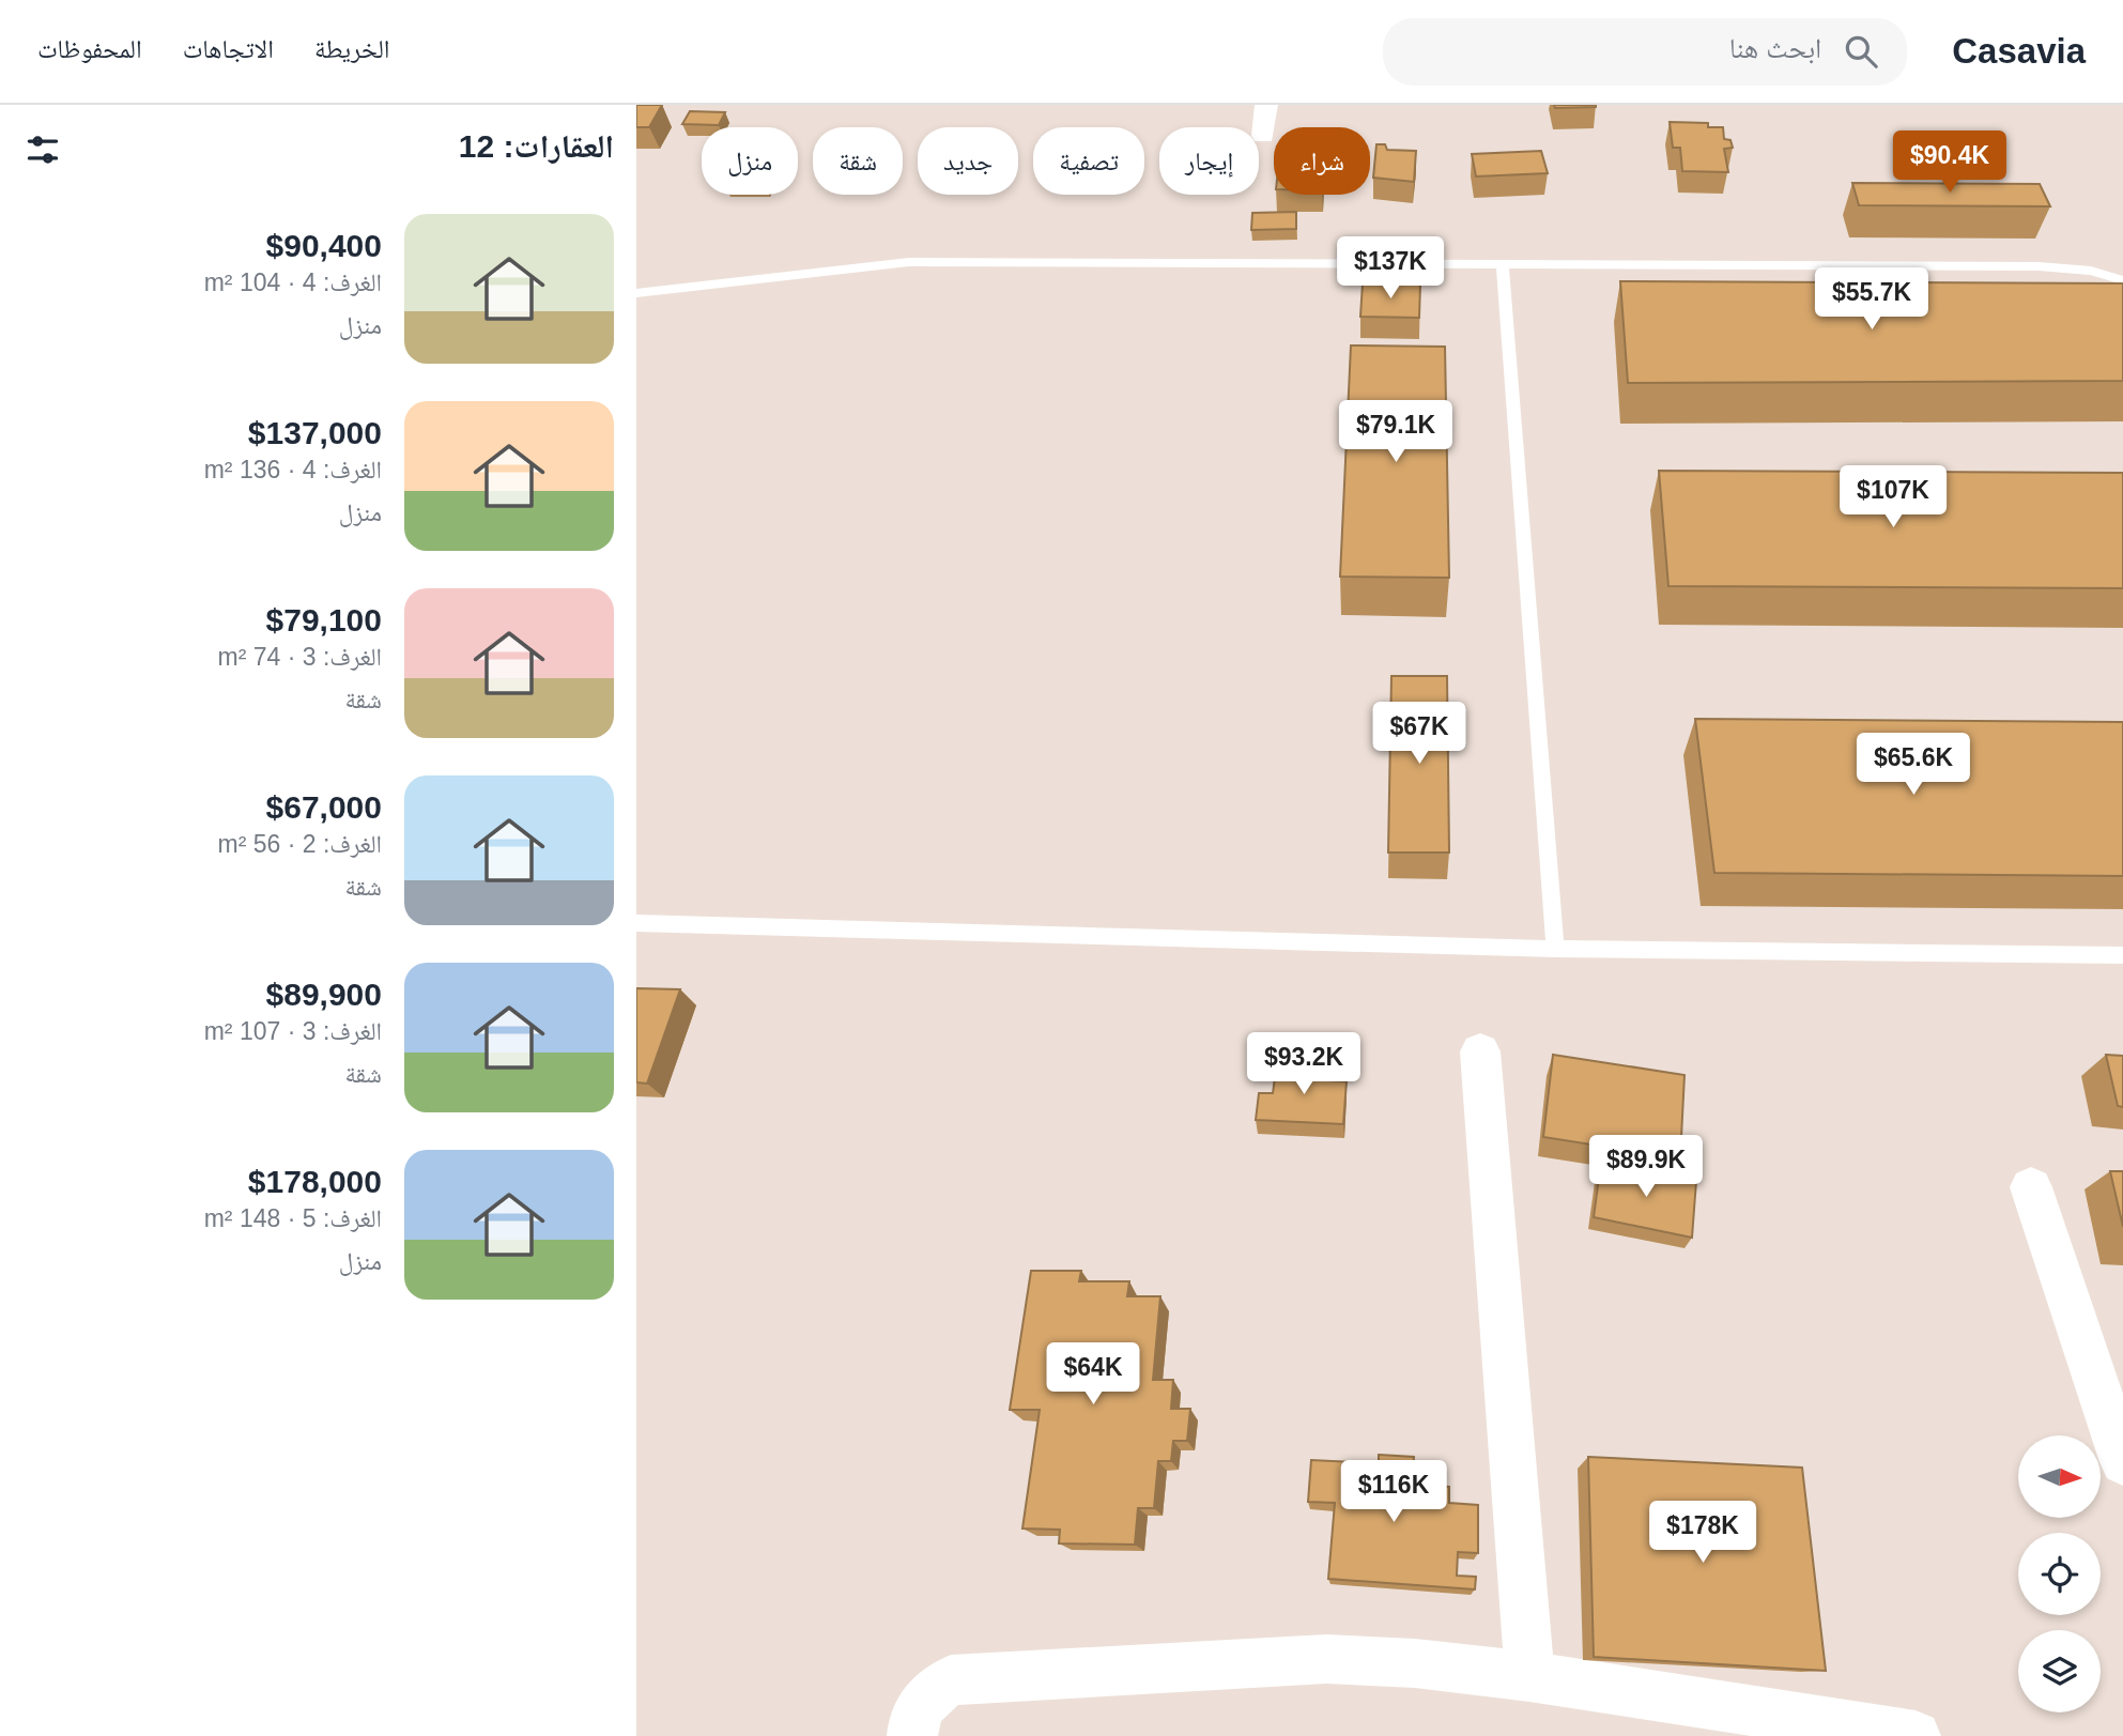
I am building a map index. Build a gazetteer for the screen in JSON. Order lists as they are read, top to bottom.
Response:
{
  "north": "right",
  "page": {
    "header": "Casavia",
    "search": "ابحث هنا",
    "nav": ["الخريطة", "الاتجاهات", "المحفوظات"],
    "heading": "العقارات: 12",
    "chip": [
      "شراء",
      "إيجار",
      "تصفية",
      "جديد",
      "شقة",
      "منزل"
    ],
    "price": [
      "$90.4K",
      "$137K",
      "$55.7K",
      "$79.1K",
      "$107K",
      "$67K",
      "$65.6K",
      "$93.2K",
      "$89.9K",
      "$64K",
      "$116K",
      "$178K"
    ],
    "list": [
      {
        "name": "$90,400",
        "note": "الغرف: 4 · 104 m² · منزل"
      },
      {
        "name": "$137,000",
        "note": "الغرف: 4 · 136 m² · منزل"
      },
      {
        "name": "$79,100",
        "note": "الغرف: 3 · 74 m² · شقة"
      },
      {
        "name": "$67,000",
        "note": "الغرف: 2 · 56 m² · شقة"
      },
      {
        "name": "$89,900",
        "note": "الغرف: 3 · 107 m² · شقة"
      },
      {
        "name": "$178,000",
        "note": "الغرف: 5 · 148 m² · منزل"
      }
    ]
  }
}
